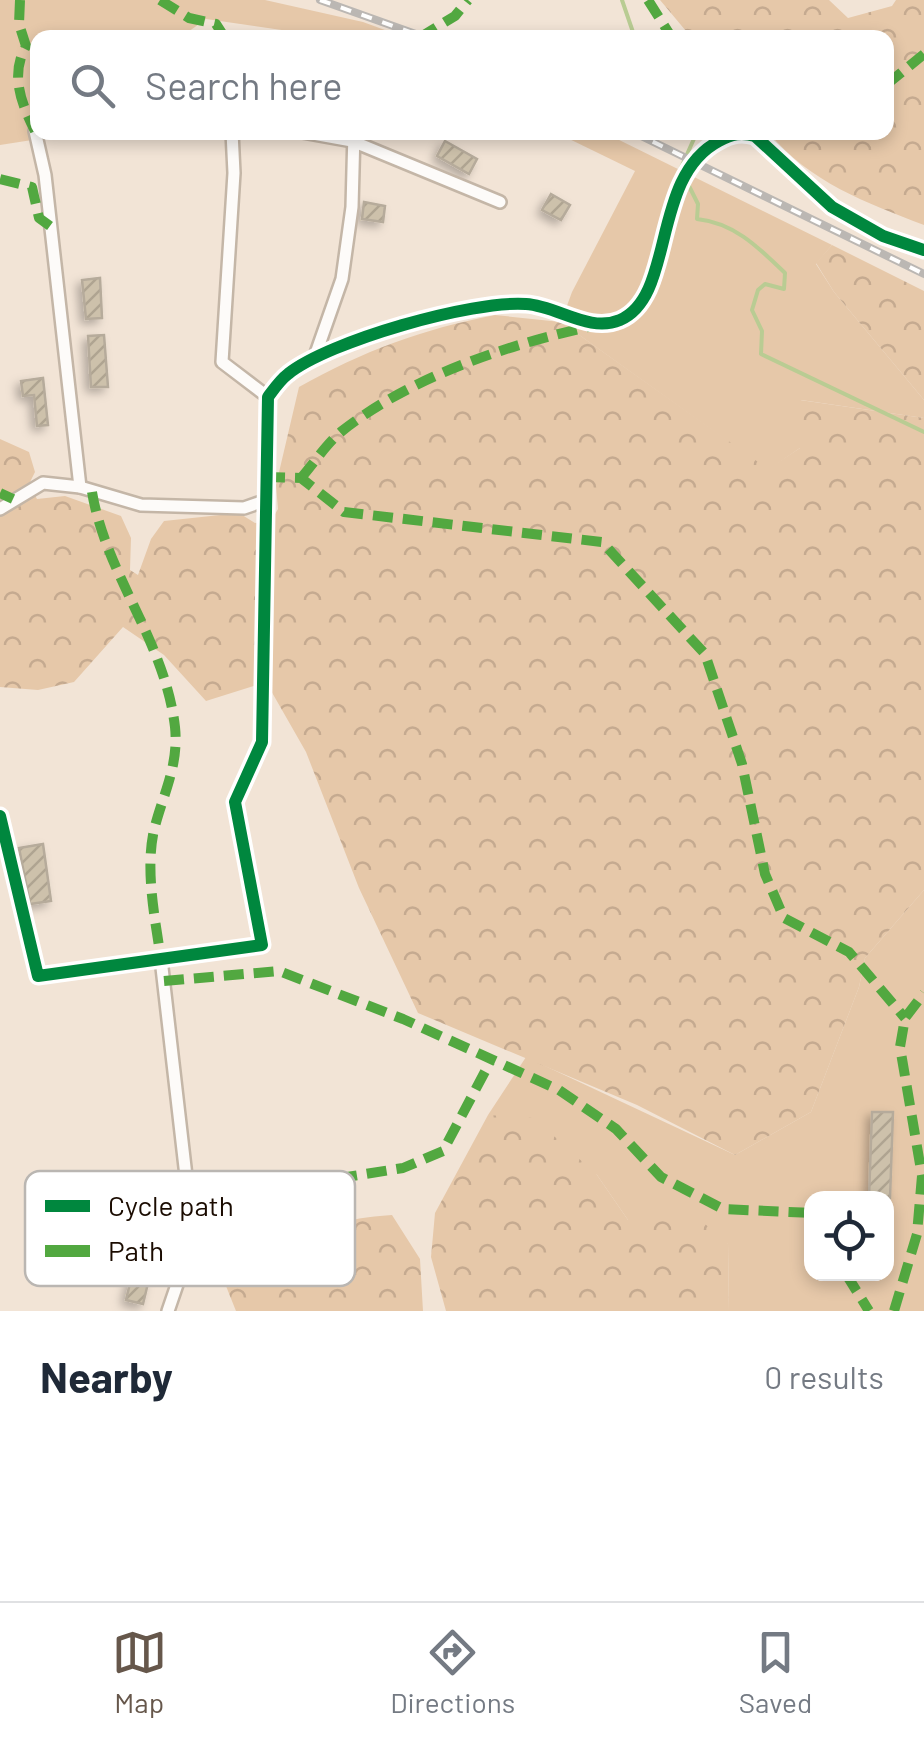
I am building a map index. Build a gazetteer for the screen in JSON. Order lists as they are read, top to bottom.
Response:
{
  "legend": ["Cycle path", "Path"],
  "page": {
    "search": "Search here",
    "heading": ["Nearby", "0 results"],
    "nav": ["Map", "Directions", "Saved"]
  }
}
